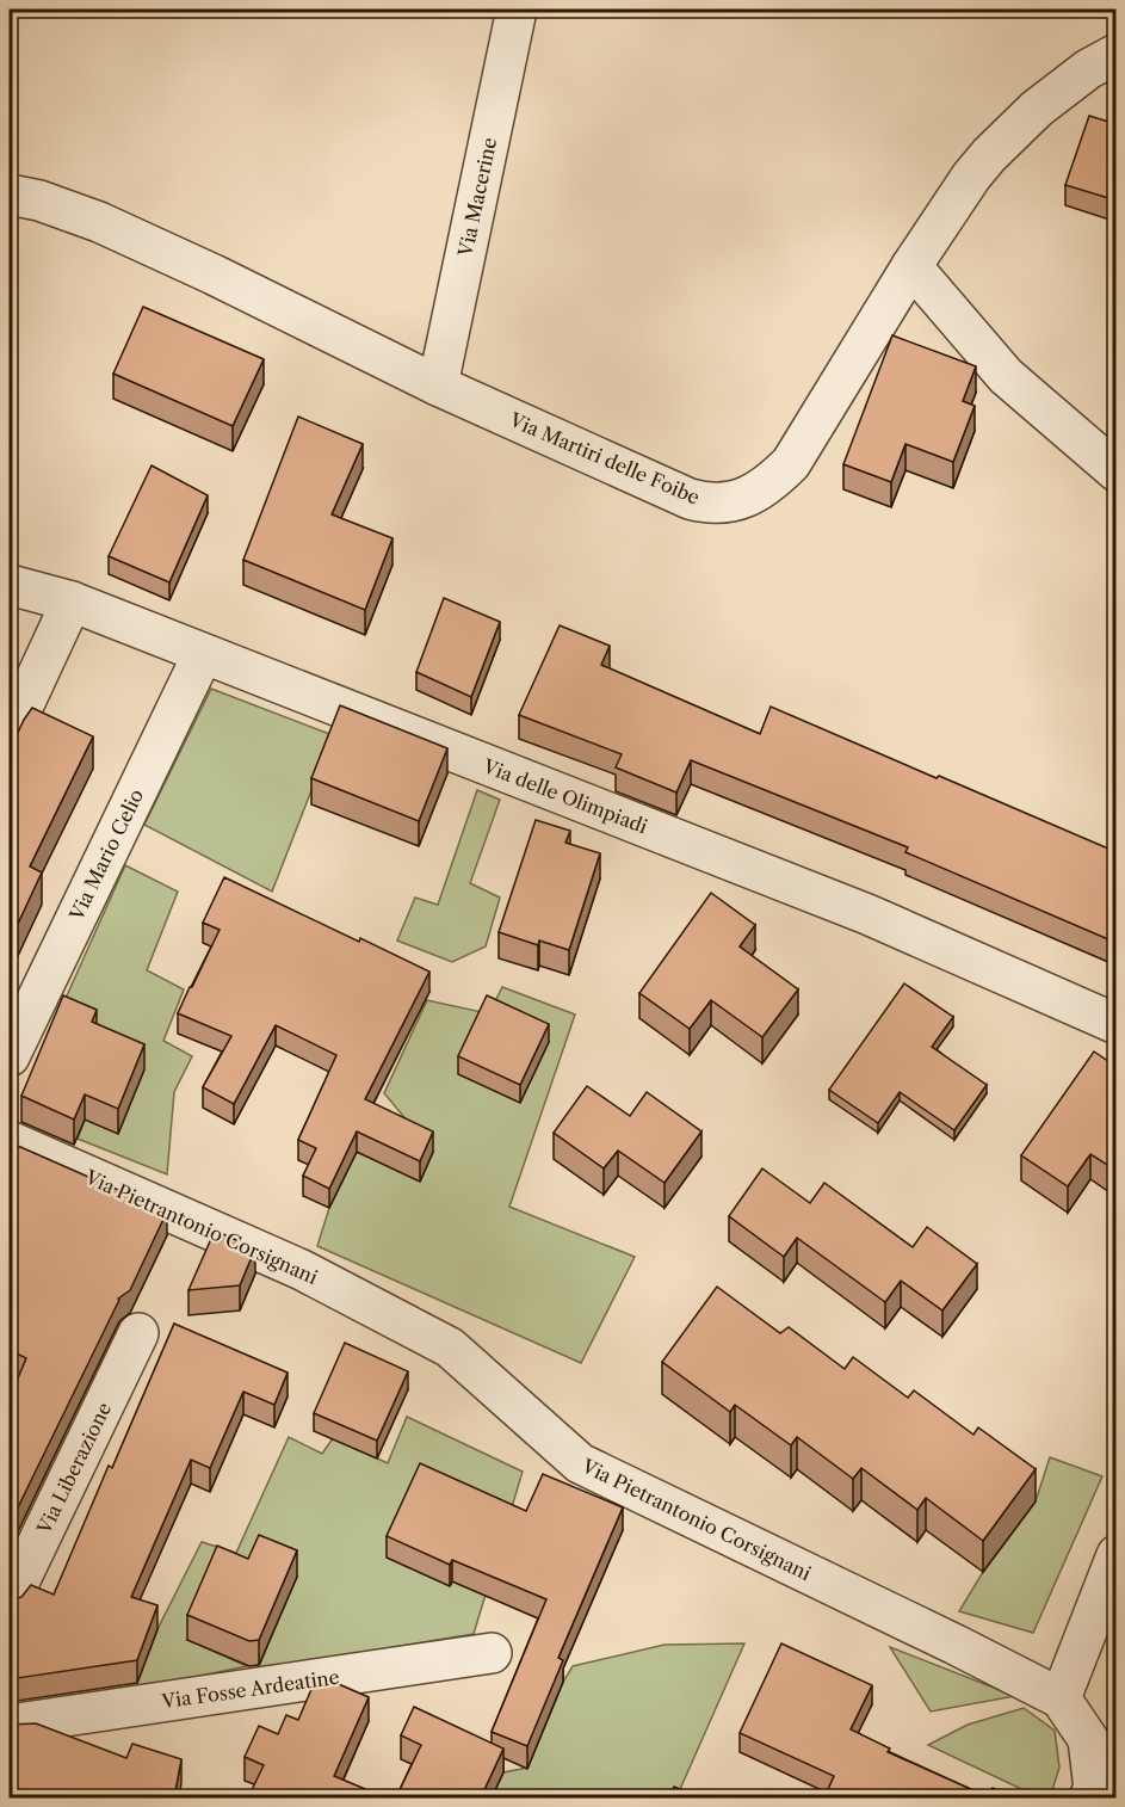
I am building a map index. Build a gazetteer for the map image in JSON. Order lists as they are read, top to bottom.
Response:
{
  "streets": {
    "street": [
      "Via Macerine",
      "Via Martiri delle Foibe",
      "Via delle Olimpiadi",
      "Via Mario Celio",
      "Via Pietrantonio Corsignani",
      "Via Liberazione",
      "Via Fosse Ardeatine"
    ]
  },
  "crossings": [
    ["Via Macerine", "Via Martiri delle Foibe"],
    ["Via delle Olimpiadi", "Via Mario Celio"]
  ]
}
